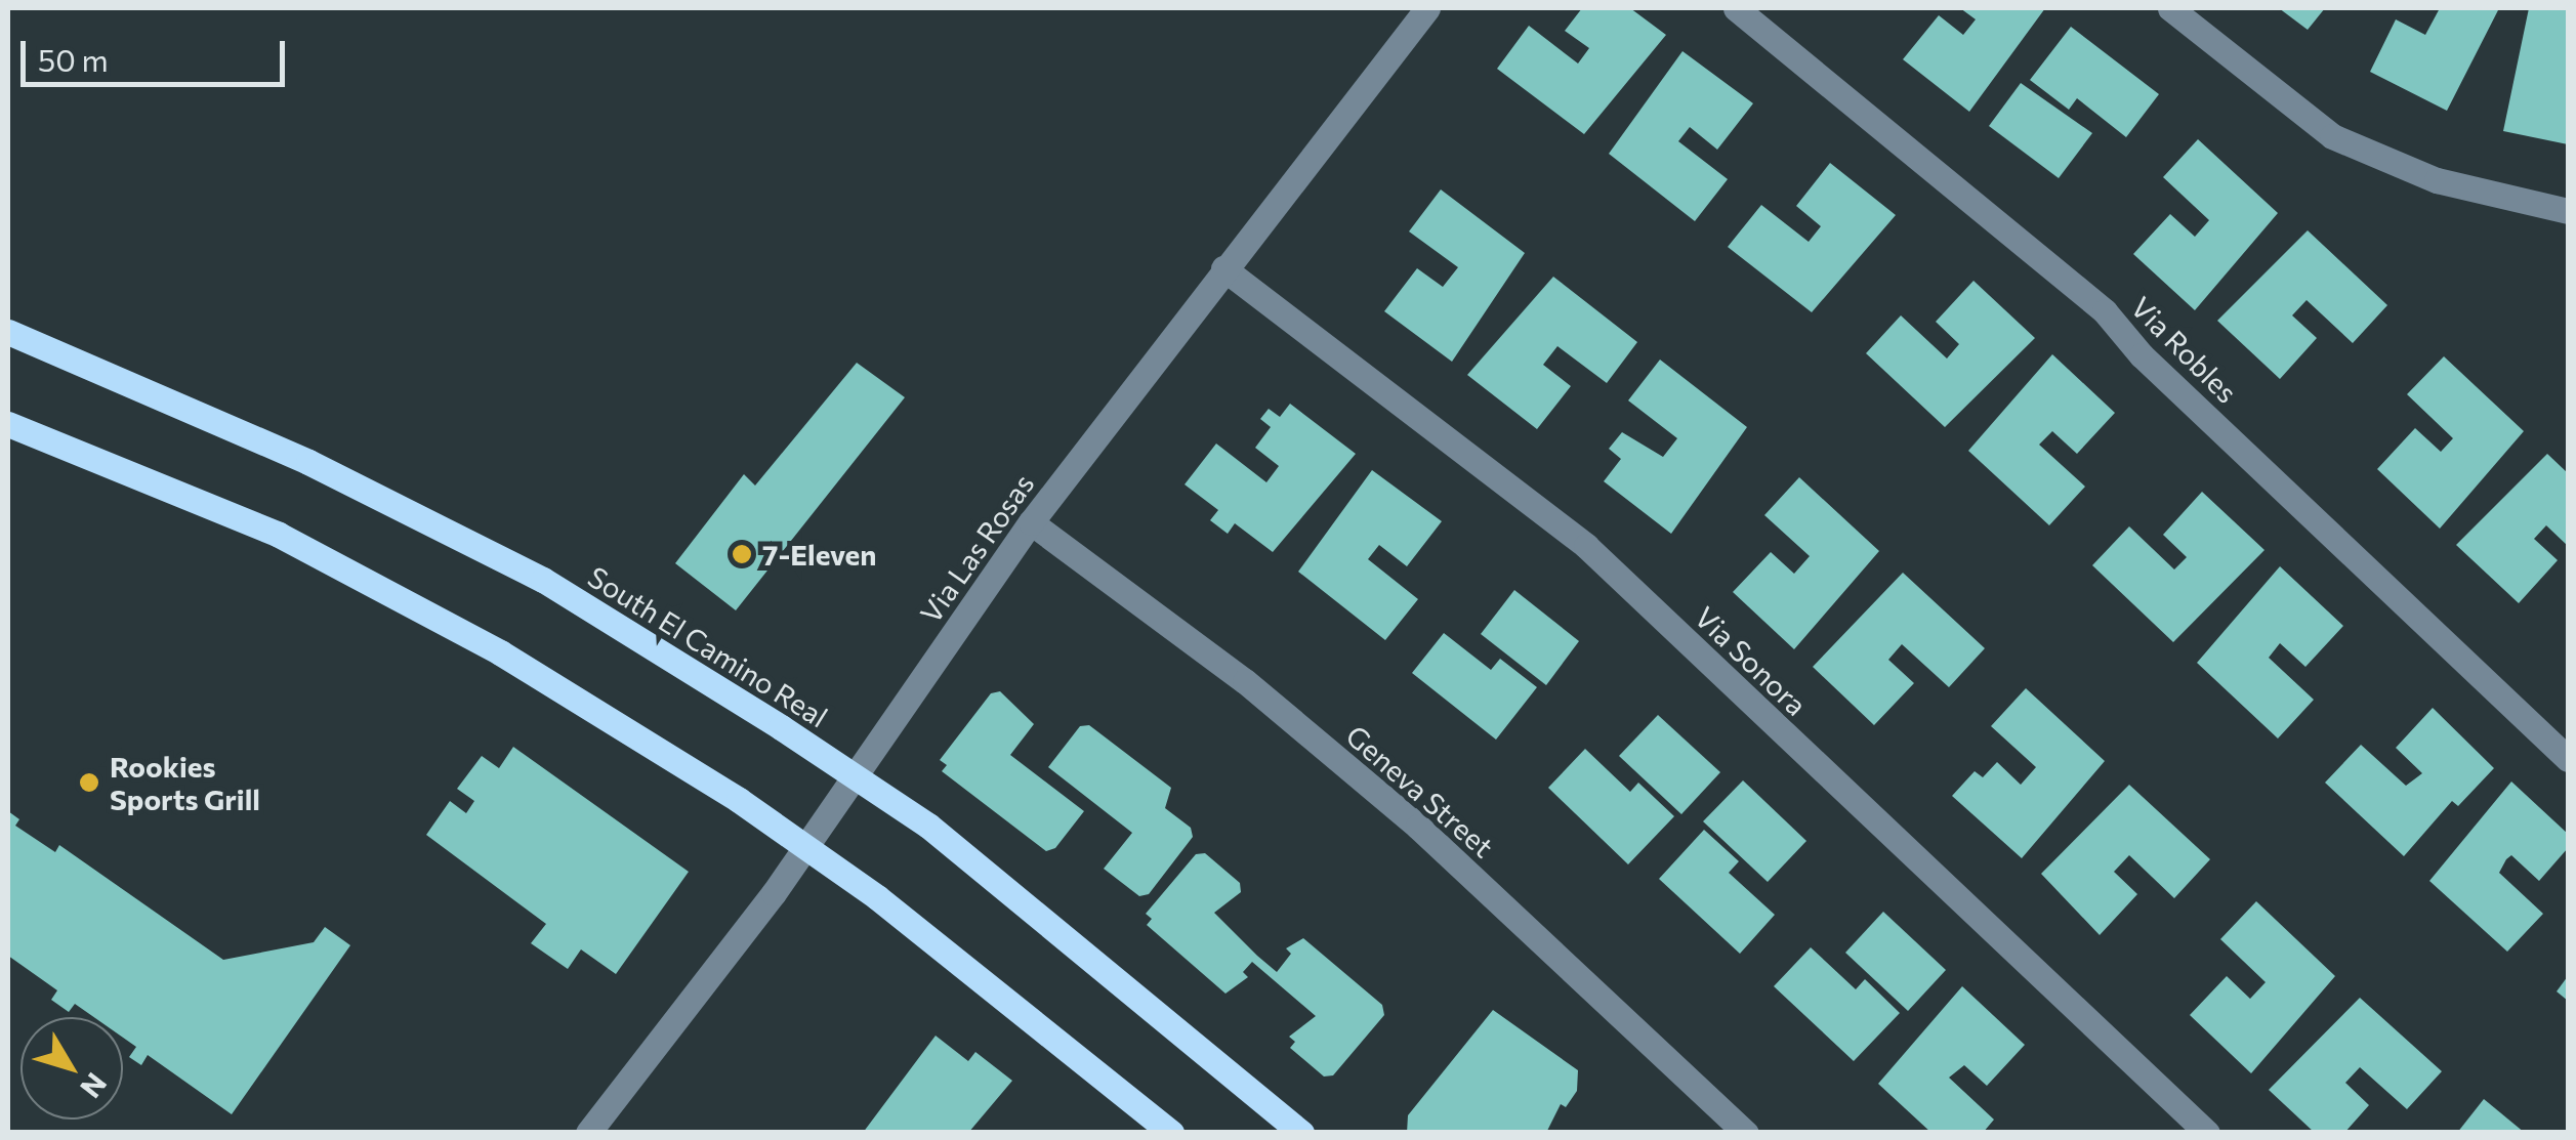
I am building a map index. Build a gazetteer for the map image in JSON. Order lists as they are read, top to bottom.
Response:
{
  "streets": {
    "main road": ["South El Camino Real"],
    "street": [
      "Via Robles",
      "Via Las Rosas",
      "Via Sonora",
      "Geneva Street"
    ]
  },
  "crossings": [
    ["Via Las Rosas", "South El Camino Real"],
    ["Via Las Rosas", "Via Sonora"],
    ["Via Las Rosas", "Geneva Street"]
  ],
  "places": ["7-Eleven", "Rookies Sports Grill"],
  "scale_bar": "50 m",
  "north": "bottom right"
}
